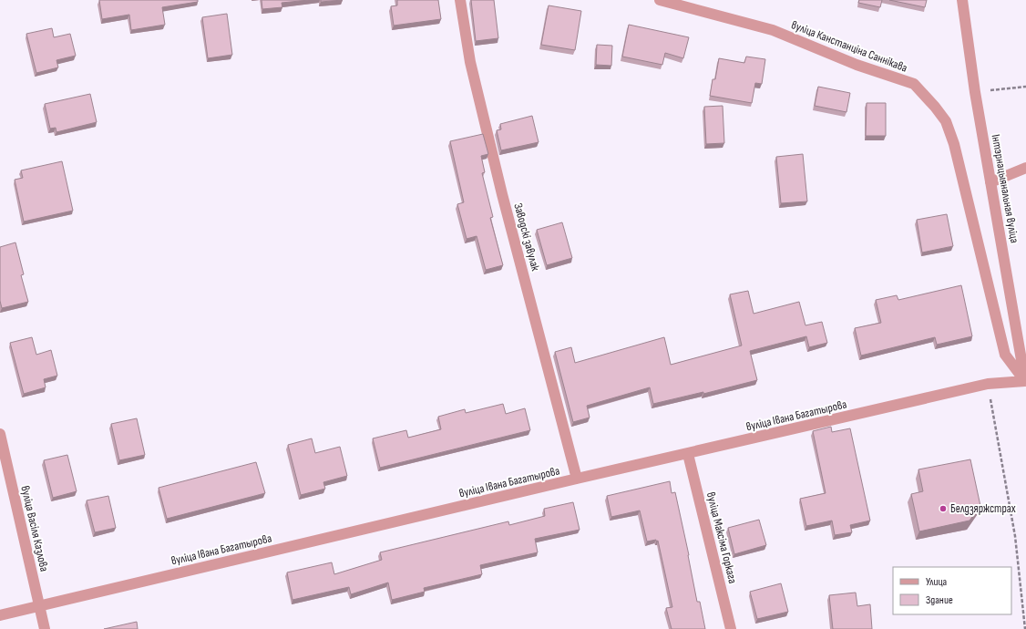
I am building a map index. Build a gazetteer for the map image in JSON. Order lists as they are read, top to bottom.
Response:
{
  "streets": {
    "street": [
      "вуліца Канстанціна Саннікава",
      "Інтэрнацыянальная вуліца",
      "Заводскі завулак",
      "вуліца Івана Багатырова",
      "вуліца Васіля Казлова",
      "вуліца Максіма Горкага"
    ]
  },
  "crossings": [
    ["вуліца Канстанціна Саннікава", "Інтэрнацыянальная вуліца"],
    ["вуліца Канстанціна Саннікава", "вуліца Івана Багатырова"],
    ["Інтэрнацыянальная вуліца", "вуліца Івана Багатырова"],
    ["Заводскі завулак", "вуліца Івана Багатырова"],
    ["вуліца Івана Багатырова", "вуліца Васіля Казлова"],
    ["вуліца Івана Багатырова", "вуліца Максіма Горкага"]
  ],
  "places": ["Белдзяржстрах"],
  "legend": ["Улица", "Здание"]
}
